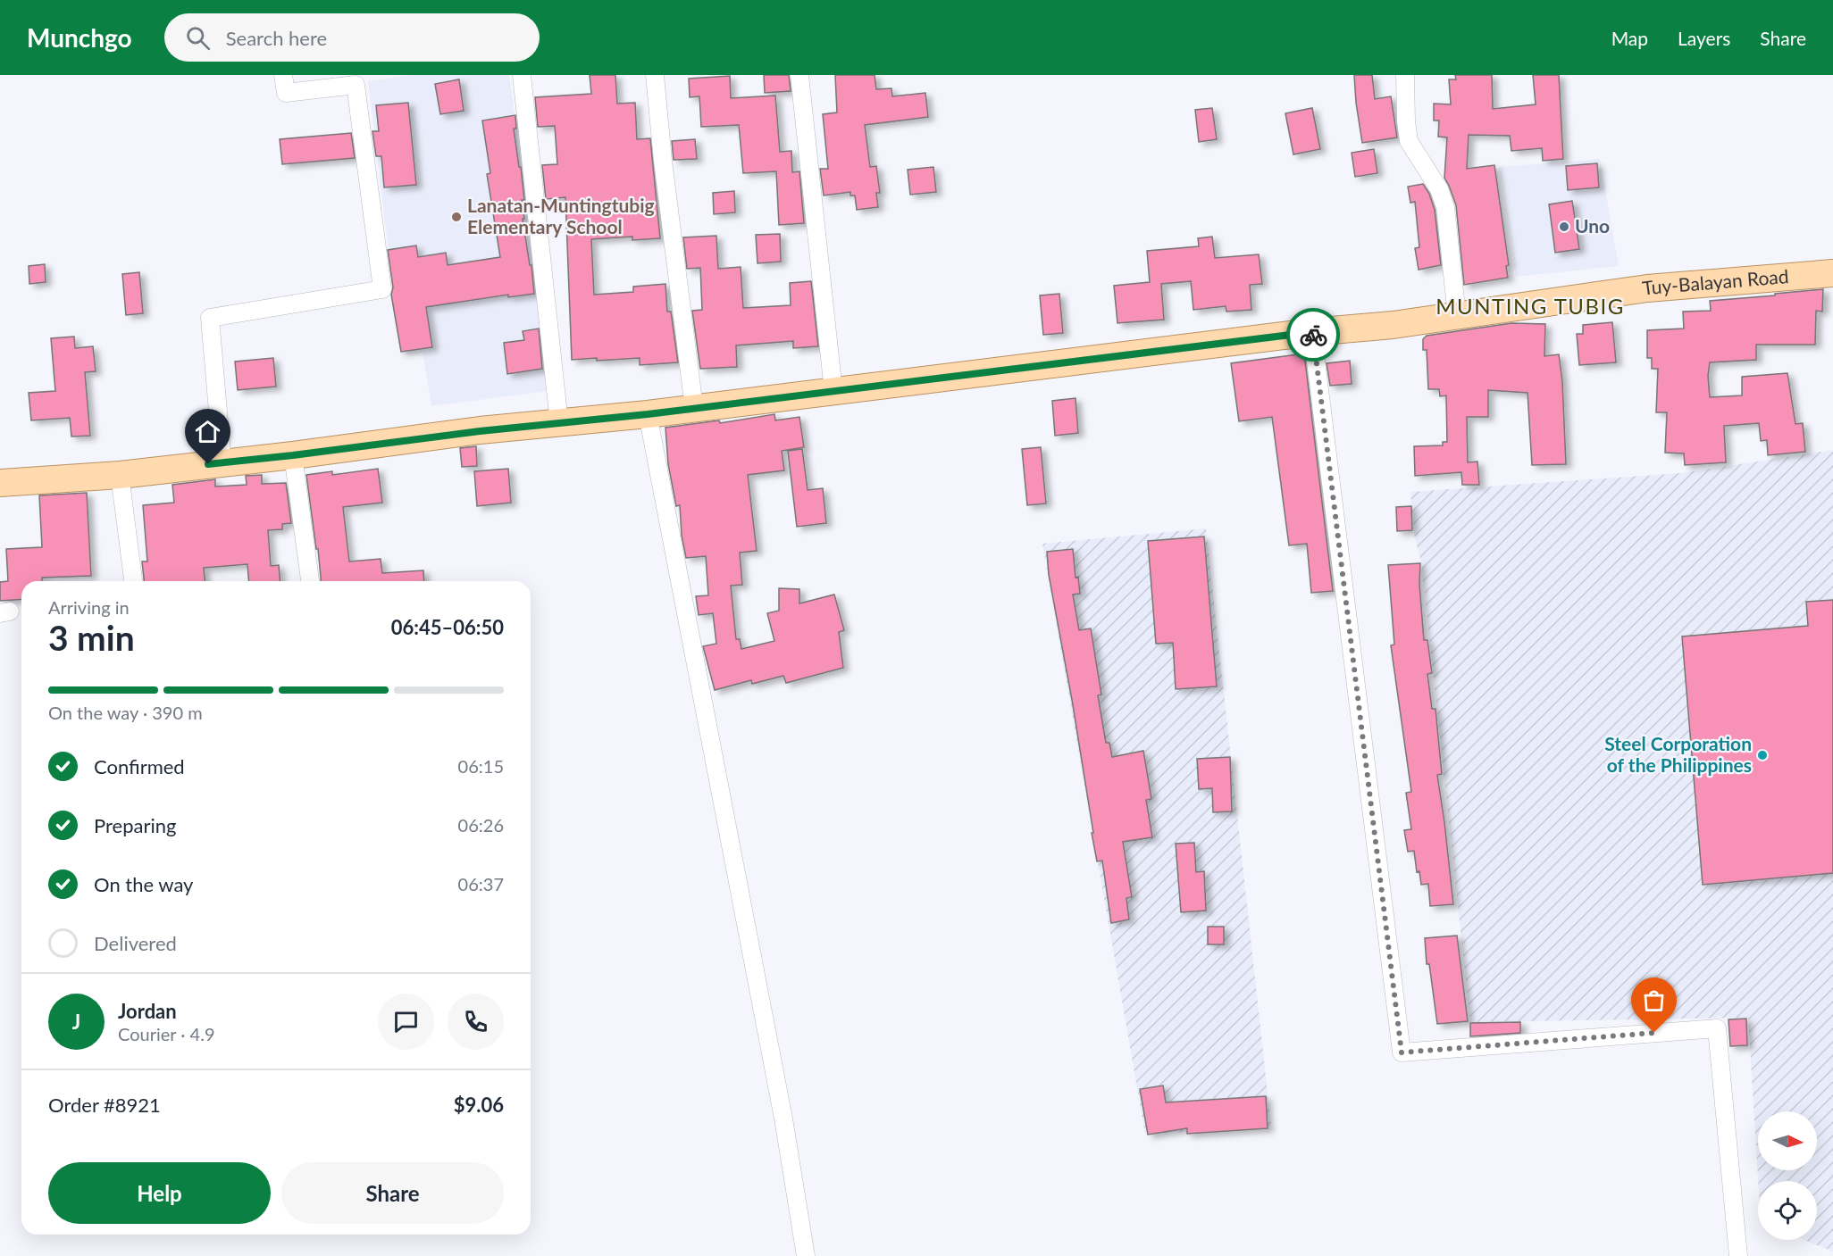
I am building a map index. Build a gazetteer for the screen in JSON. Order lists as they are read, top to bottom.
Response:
{
  "streets": {
    "main road": ["Tuy-Balayan Road"]
  },
  "districts": ["MUNTING TUBIG"],
  "places": ["Lanatan-Muntingtubig Elementary School", "Uno", "Steel Corporation of the Philippines"],
  "north": "right",
  "page": {
    "header": "Munchgo",
    "search": "Search here",
    "nav": ["Map", "Layers", "Share"],
    "heading": ["3 min", "Arriving in", "06:45–06:50"],
    "panel": [
      "Jordan",
      "Courier · 4.9",
      "Order #8921",
      "$9.06"
    ],
    "bar": "On the way · 390 m",
    "list": [
      ["Confirmed", "06:15"],
      ["Preparing", "06:26"],
      ["On the way", "06:37"],
      "Delivered"
    ],
    "round": "J",
    "buttons": ["Help", "Share"]
  }
}
